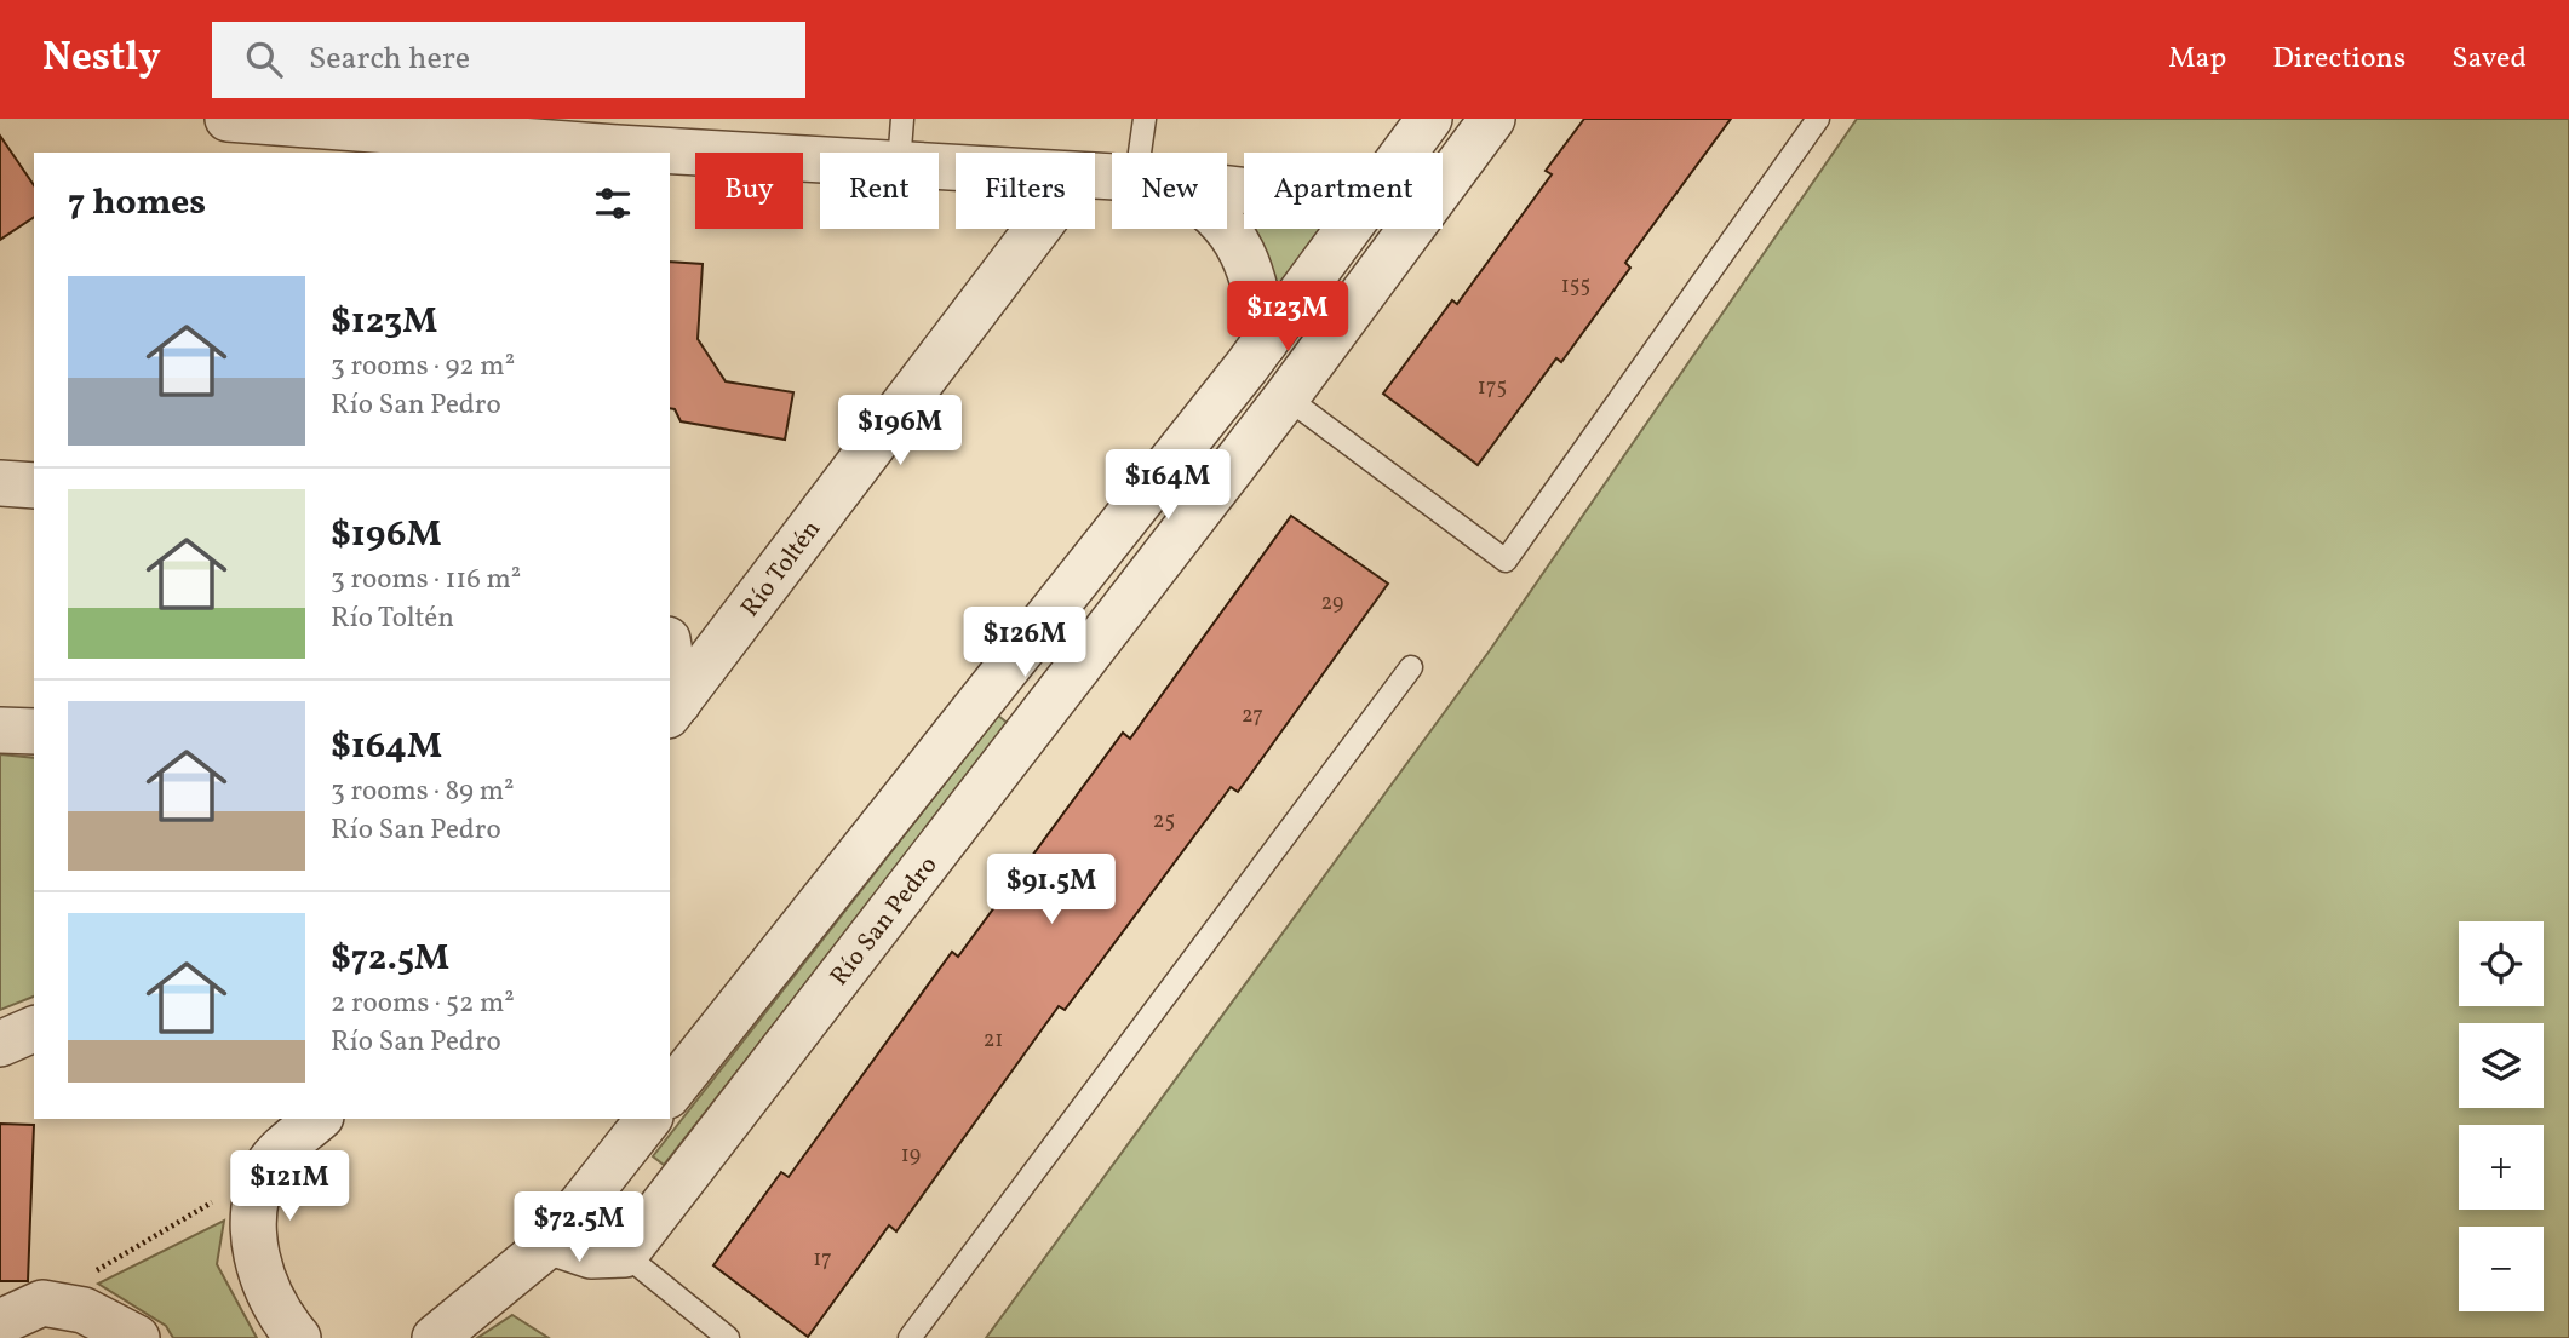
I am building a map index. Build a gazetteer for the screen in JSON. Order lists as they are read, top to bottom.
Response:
{
  "streets": {
    "street": ["Río Toltén", "Río San Pedro"]
  },
  "house_numbers": [
    "155",
    "175",
    "29",
    "27",
    "25",
    "21",
    "19",
    "17"
  ],
  "page": {
    "header": "Nestly",
    "search": "Search here",
    "nav": ["Map", "Directions", "Saved"],
    "chip": [
      "Buy",
      "Rent",
      "Filters",
      "New",
      "Apartment"
    ],
    "heading": "7 homes",
    "list": [
      {
        "name": "$123M",
        "note": "3 rooms · 92 m² · Río San Pedro"
      },
      {
        "name": "$196M",
        "note": "3 rooms · 116 m² · Río Toltén"
      },
      {
        "name": "$164M",
        "note": "3 rooms · 89 m² · Río San Pedro"
      },
      {
        "name": "$72.5M",
        "note": "2 rooms · 52 m² · Río San Pedro"
      }
    ],
    "price": [
      "$123M",
      "$196M",
      "$164M",
      "$126M",
      "$91.5M",
      "$121M",
      "$72.5M"
    ],
    "map_buttons": ["+", "−"]
  }
}
